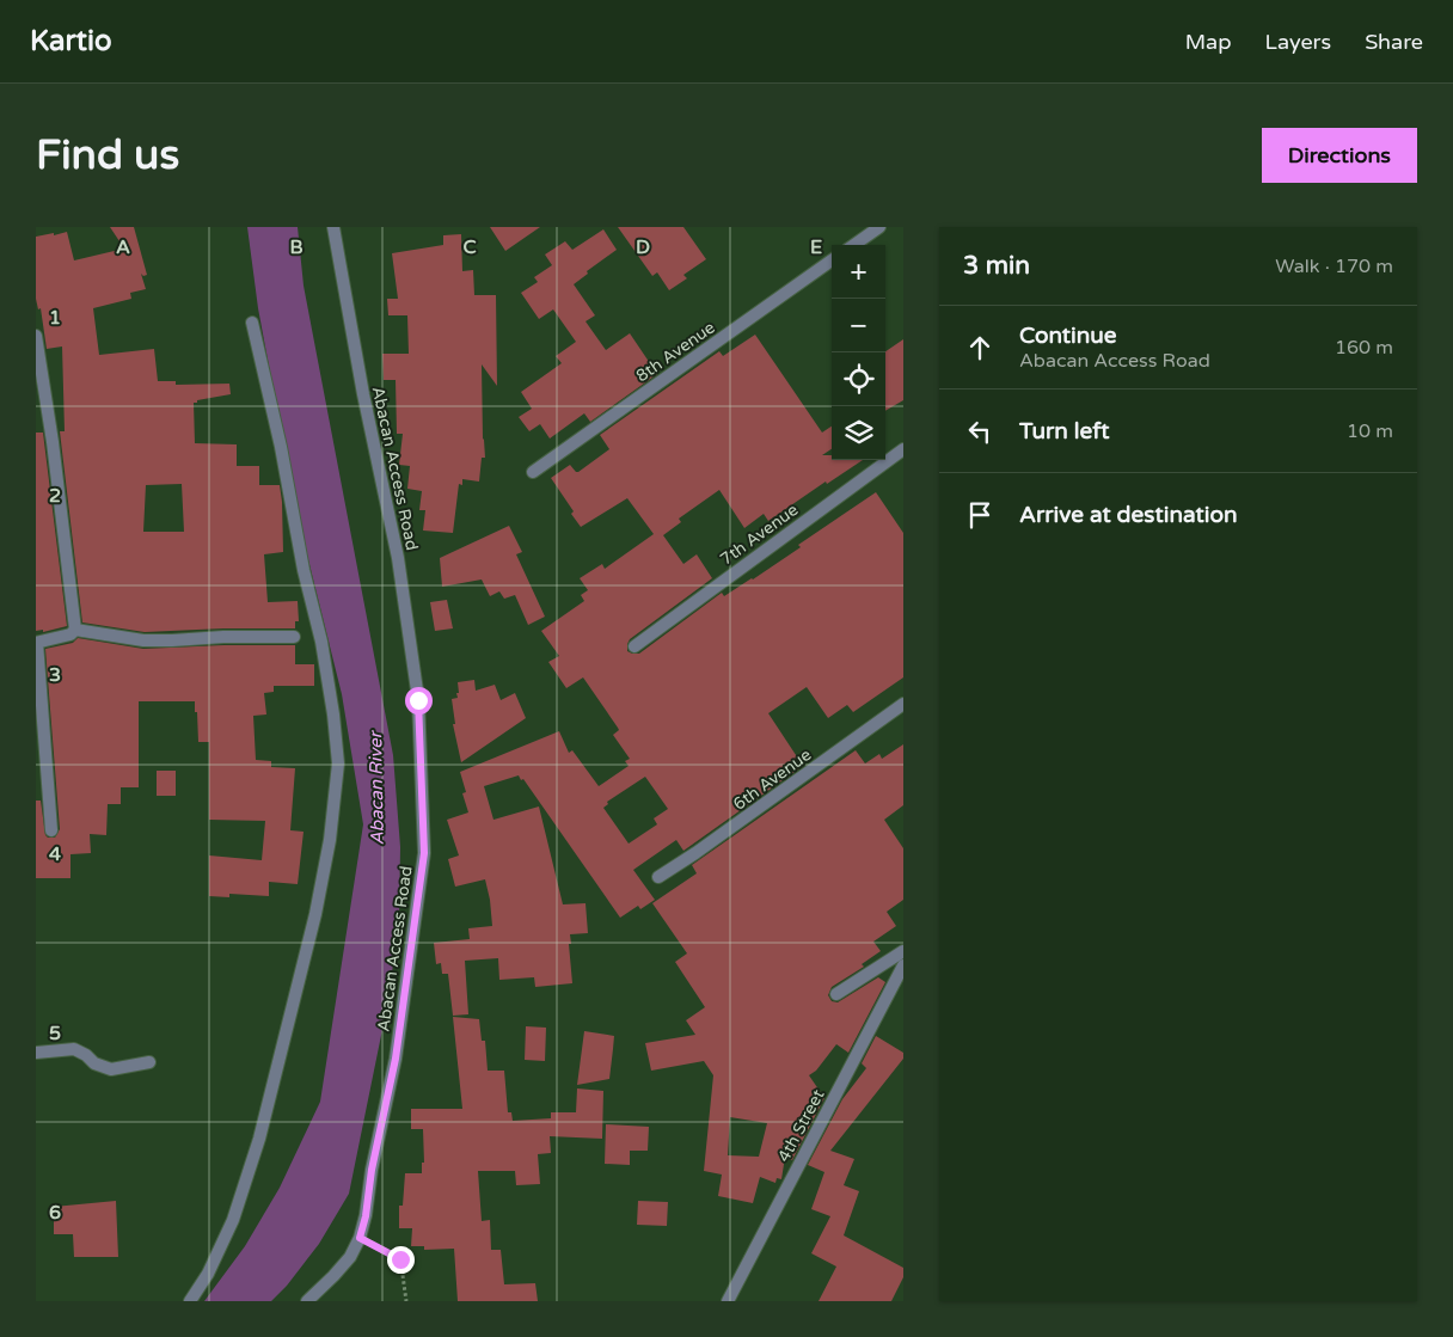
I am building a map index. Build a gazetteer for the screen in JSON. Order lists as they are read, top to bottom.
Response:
{
  "streets": {
    "street": [
      "8th Avenue",
      "Abacan Access Road",
      "7th Avenue",
      "6th Avenue",
      "4th Street"
    ]
  },
  "water": ["Abacan River"],
  "page": {
    "header": "Kartio",
    "nav": ["Map", "Layers", "Share"],
    "buttons": "Directions",
    "title": "Find us",
    "heading": ["3 min", "Walk · 170 m"],
    "map_buttons": ["+", "−"],
    "list": [
      ["Continue", "Abacan Access Road", "160 m"],
      ["Turn left", "10 m"],
      "Arrive at destination"
    ]
  },
  "grid": {
    "columns": [
      "A",
      "B",
      "C",
      "D",
      "E"
    ],
    "rows": [
      "1",
      "2",
      "3",
      "4",
      "5",
      "6"
    ]
  }
}
